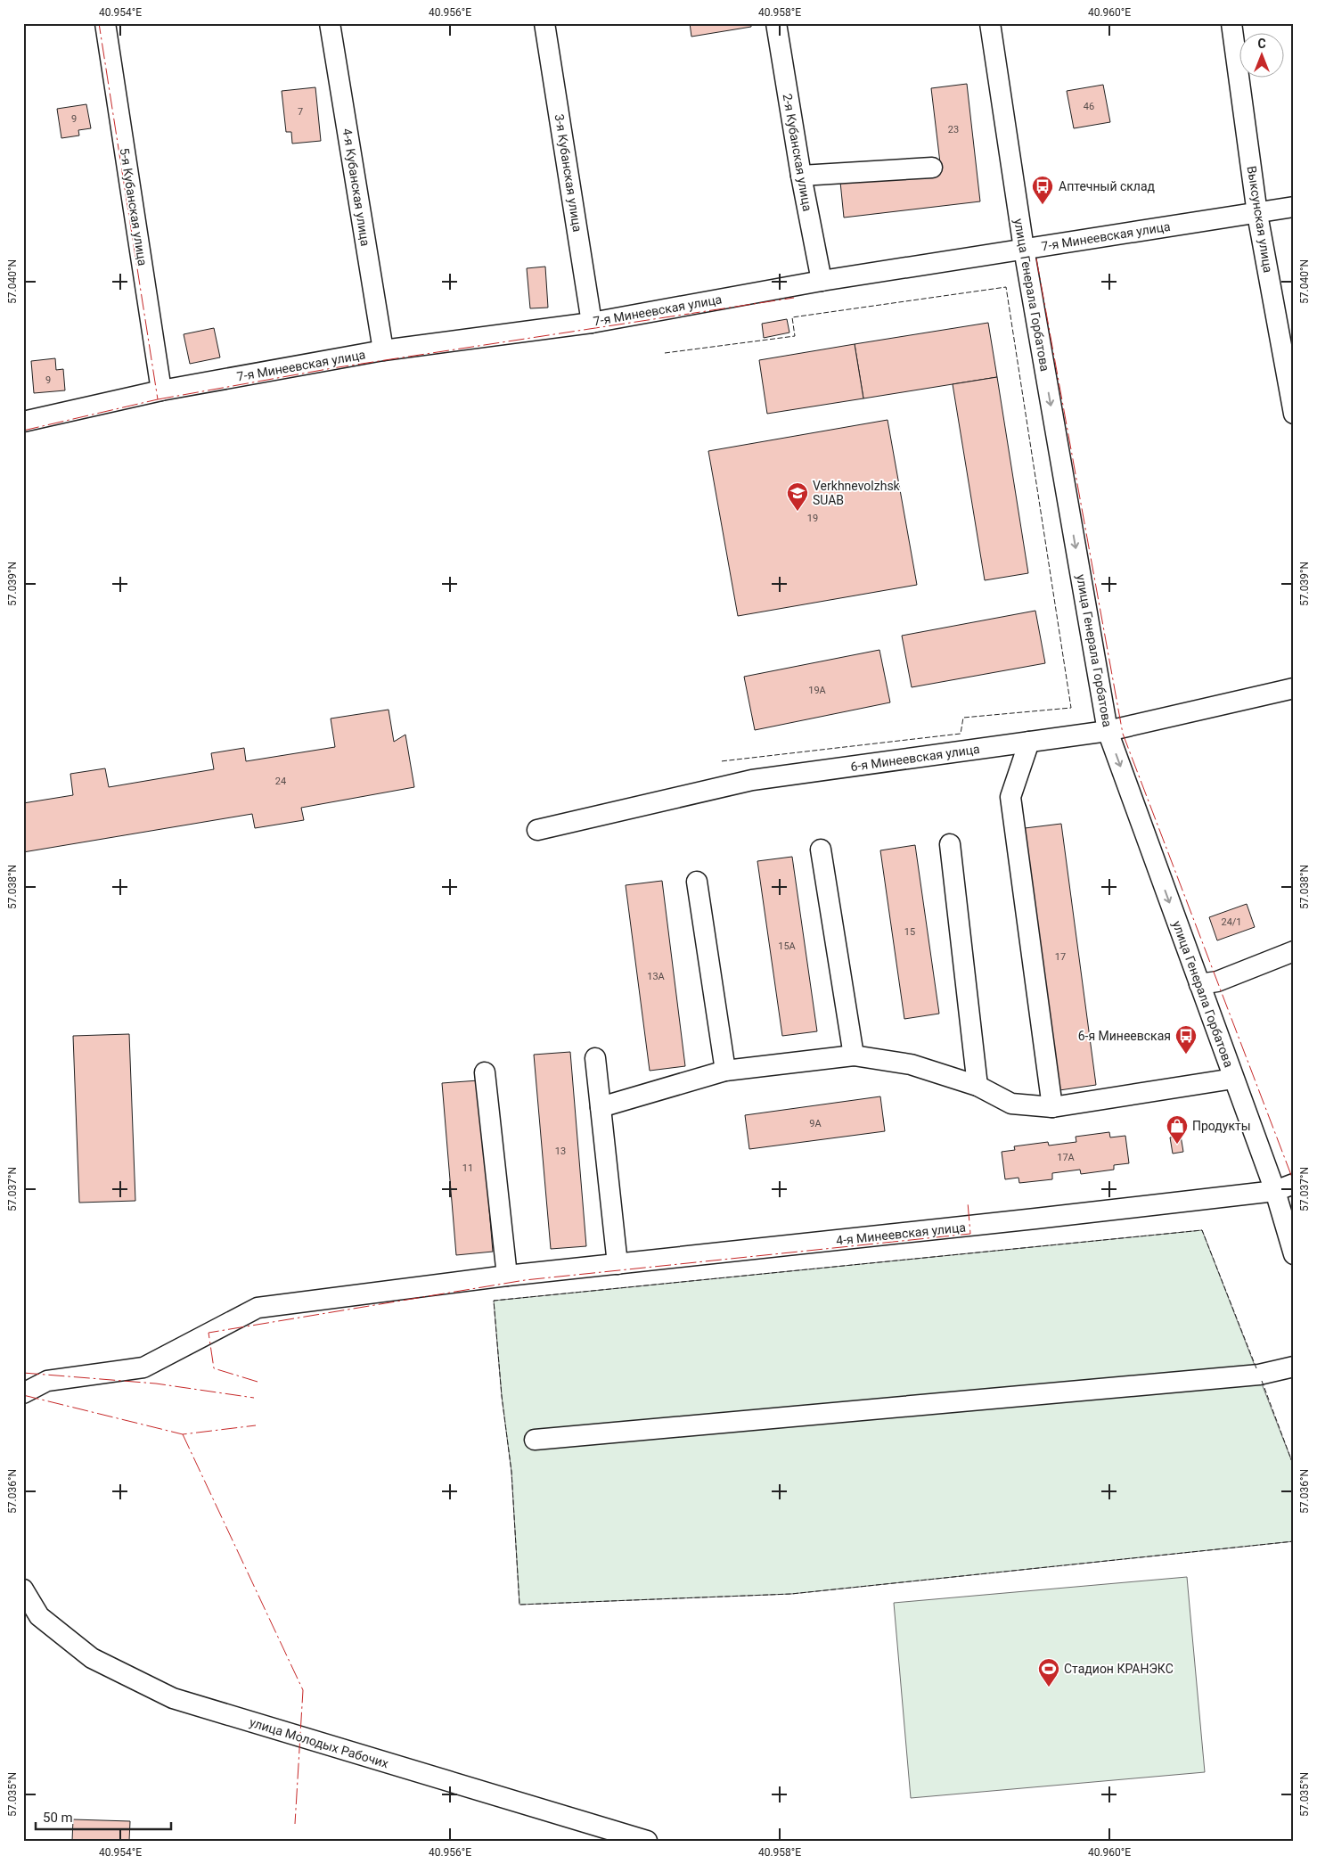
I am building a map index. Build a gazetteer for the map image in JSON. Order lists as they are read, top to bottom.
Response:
{
  "streets": {
    "street": [
      "2-я Кубанская улица",
      "3-я Кубанская улица",
      "4-я Кубанская улица",
      "5-я Кубанская улица",
      "Выксунская улица",
      "7-я Минеевская улица",
      "улица Генерала Горбатова",
      "6-я Минеевская улица",
      "4-я Минеевская улица",
      "улица Молодых Рабочих"
    ]
  },
  "crossings": [
    ["2-я Кубанская улица", "7-я Минеевская улица"],
    ["3-я Кубанская улица", "7-я Минеевская улица"],
    ["4-я Кубанская улица", "7-я Минеевская улица"],
    ["5-я Кубанская улица", "7-я Минеевская улица"],
    ["Выксунская улица", "7-я Минеевская улица"],
    ["7-я Минеевская улица", "улица Генерала Горбатова"],
    ["улица Генерала Горбатова", "6-я Минеевская улица"],
    ["улица Генерала Горбатова", "4-я Минеевская улица"]
  ],
  "places": {
    "bus stop": ["Аптечный склад", "6-я Минеевская"],
    "school or university": ["Verkhnevolzhsk SUAB"],
    "shop": ["Продукты"],
    "sports": ["Стадион КРАНЭКС"]
  },
  "house_numbers": [
    "46",
    "7",
    "9",
    "23",
    "9",
    "19",
    "19А",
    "24",
    "24/1",
    "15",
    "15А",
    "17",
    "13А",
    "9А",
    "13",
    "17А",
    "11"
  ],
  "scale_bar": "50 m",
  "north": "top",
  "coordinates": [
    "40.954°E",
    "40.956°E",
    "40.958°E",
    "40.960°E",
    "57.040°N",
    "57.039°N",
    "57.038°N",
    "57.037°N",
    "57.036°N",
    "57.035°N"
  ]
}
